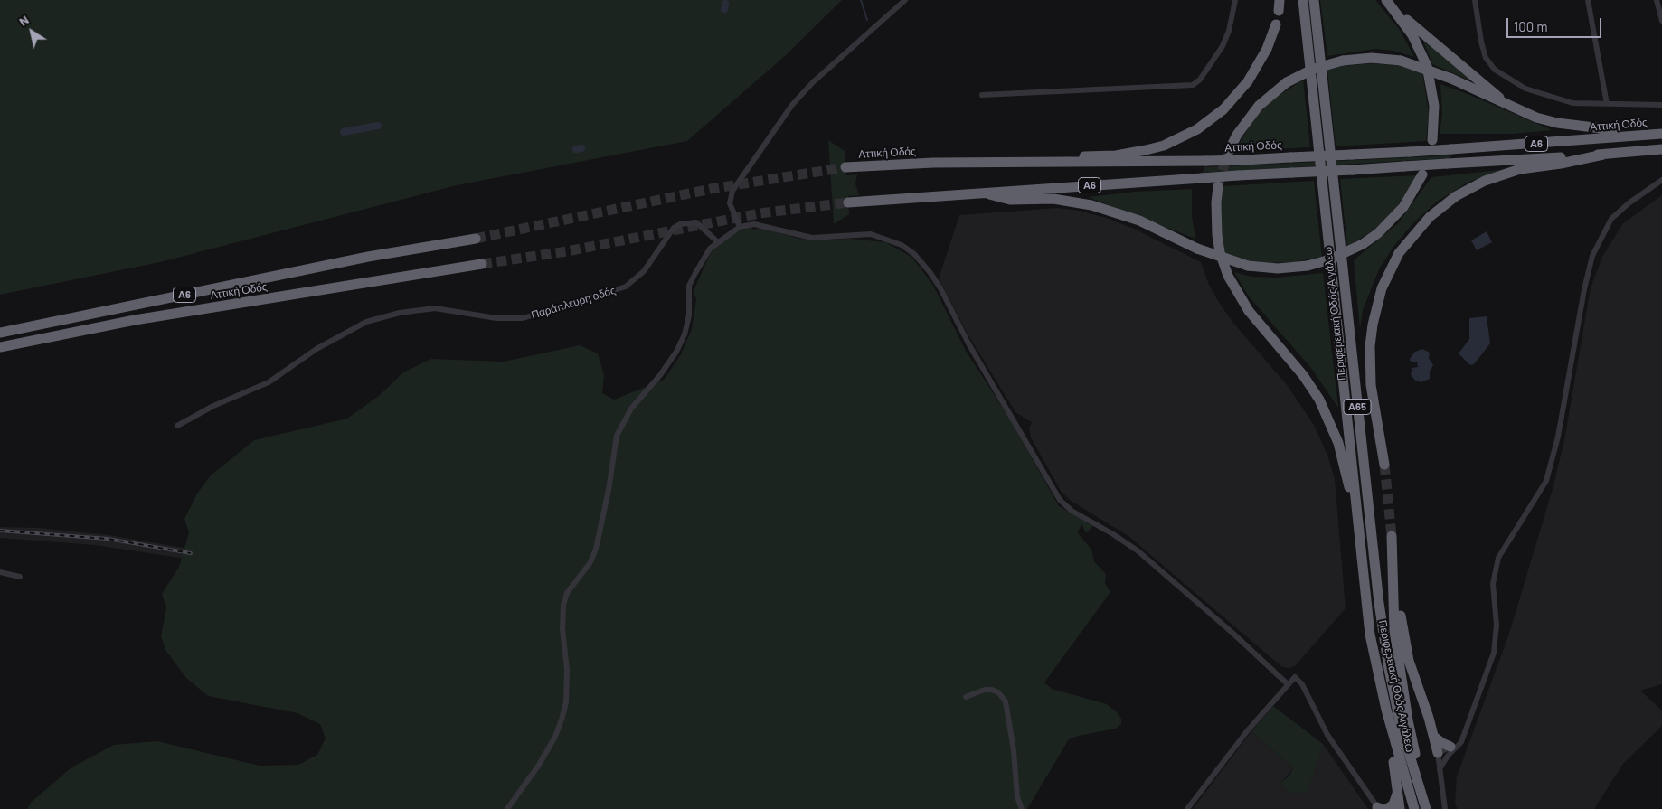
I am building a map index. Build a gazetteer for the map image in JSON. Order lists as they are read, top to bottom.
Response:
{
  "streets": {
    "highway": [
      "Αττική Οδός",
      "Α6",
      "Περιφερειακή Οδός Αιγάλεω",
      "Α65"
    ],
    "street": ["Παράπλευρη οδός"]
  },
  "scale_bar": "100 m",
  "north": "top left"
}
